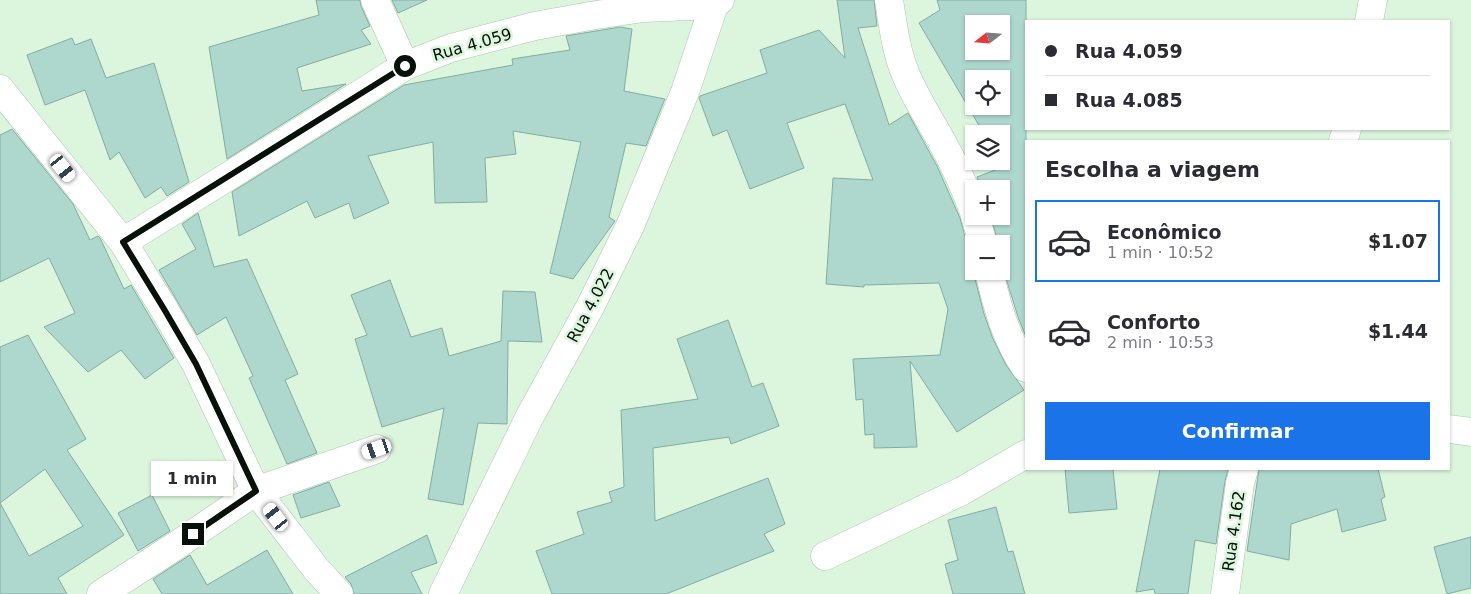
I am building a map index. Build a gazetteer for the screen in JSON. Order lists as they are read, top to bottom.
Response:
{
  "streets": {
    "street": ["Rua 4.059", "Rua 4.022", "Rua 4.162"]
  },
  "crossings": [
    ["Rua 4.059", "Rua 4.022"]
  ],
  "north": "left",
  "page": {
    "map_buttons": ["+", "−"],
    "banner": ["Rua 4.059", "Rua 4.085"],
    "heading": "Escolha a viagem",
    "list": [
      {
        "name": "Econômico",
        "note": "1 min · 10:52",
        "value": "$1.07"
      },
      {
        "name": "Conforto",
        "note": "2 min · 10:53",
        "value": "$1.44"
      }
    ],
    "buttons": "Confirmar",
    "bubble": "1 min"
  }
}
